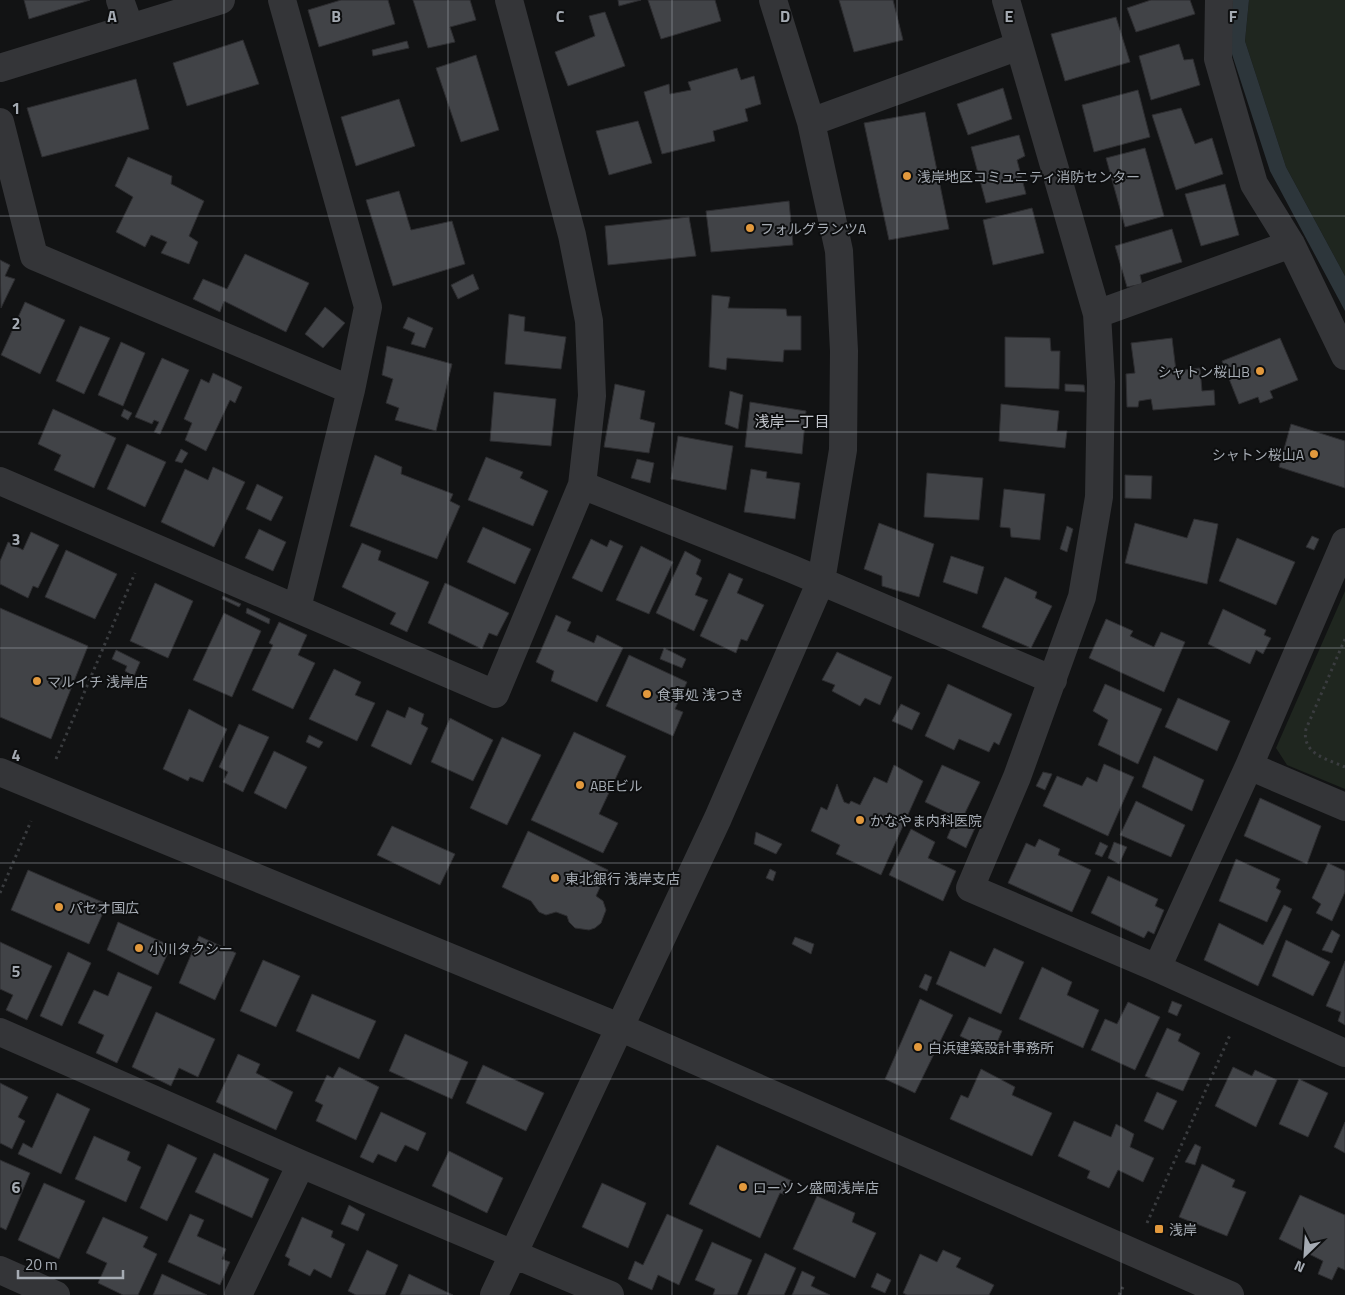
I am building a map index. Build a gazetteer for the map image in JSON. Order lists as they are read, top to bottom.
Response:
{
  "districts": ["浅岸一丁目"],
  "places": {
    "other": [
      "浅岸地区コミュニティ消防センター",
      "フォルグランツA",
      "シャトン桜山B",
      "シャトン桜山A",
      "マルイチ 浅岸店",
      "食事処 浅つき",
      "ABEビル",
      "かなやま内科医院",
      "東北銀行 浅岸支店",
      "パセオ国広",
      "小川タクシー",
      "白浜建築設計事務所",
      "ローソン盛岡浅岸店"
    ],
    "transit": ["浅岸"]
  },
  "scale_bar": "20 m",
  "north": "bottom left",
  "grid": {
    "columns": [
      "A",
      "B",
      "C",
      "D",
      "E",
      "F"
    ],
    "rows": [
      "1",
      "2",
      "3",
      "4",
      "5",
      "6"
    ]
  }
}
